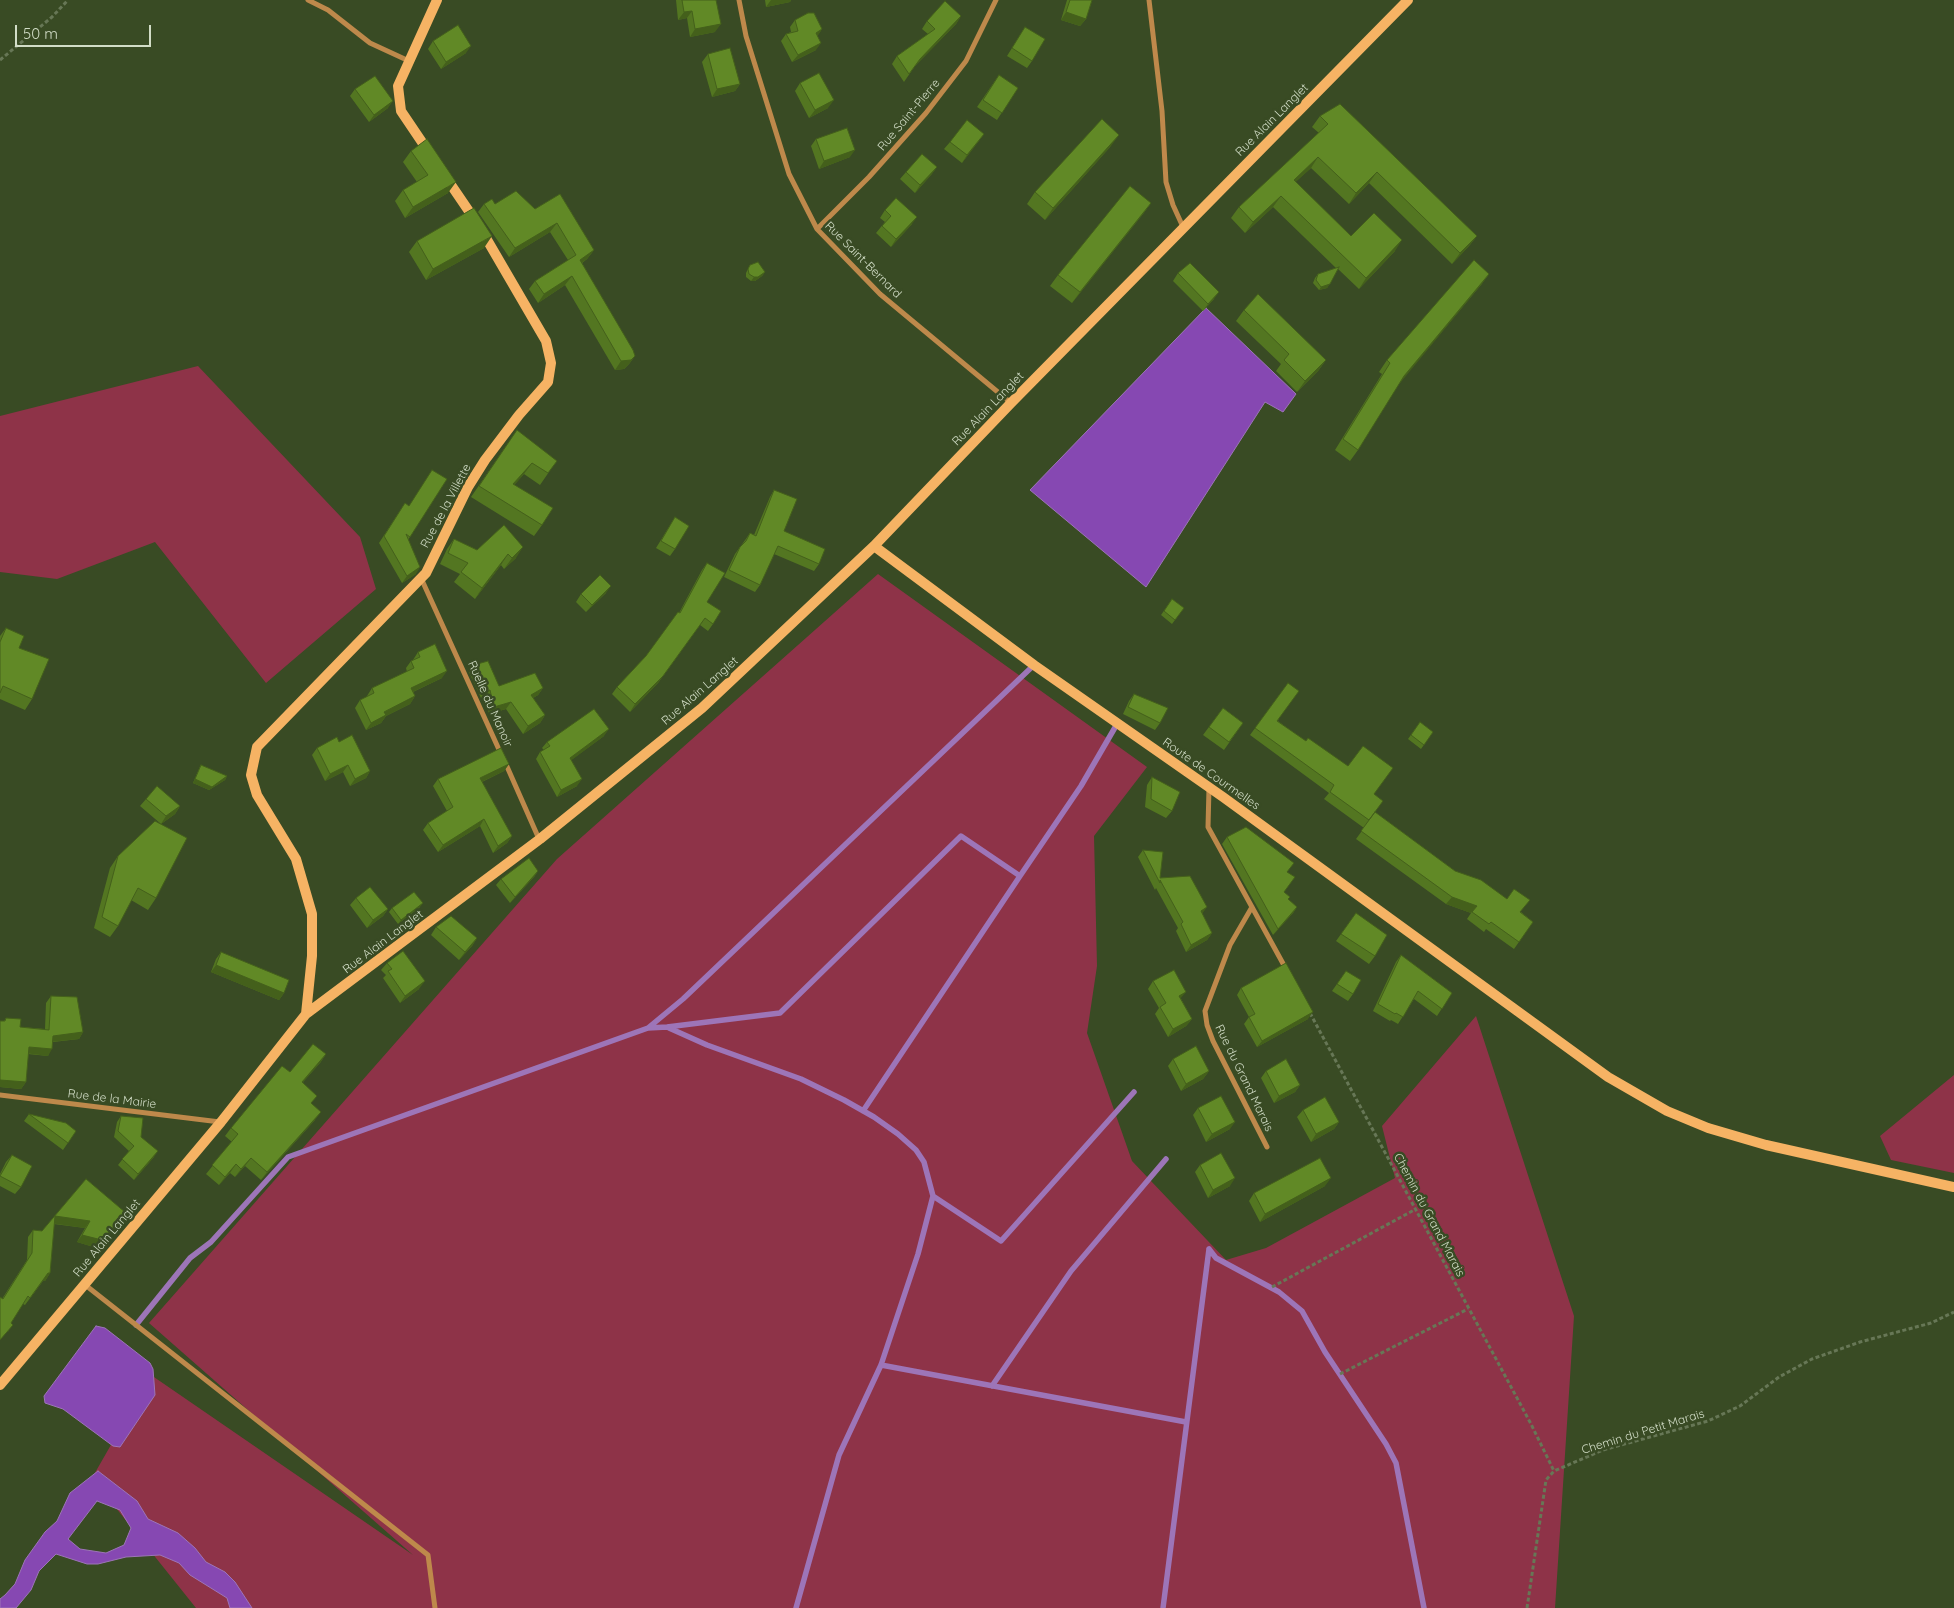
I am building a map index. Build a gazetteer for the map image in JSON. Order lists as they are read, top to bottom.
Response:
{
  "streets": {
    "street": [
      "Rue Saint-Pierre",
      "Rue Alain Langlet",
      "Rue Saint-Bernard",
      "Rue de la Villette",
      "Ruelle du Manoir",
      "Route de Courmelles",
      "Rue du Grand Marais",
      "Rue de la Mairie"
    ],
    "path": ["Chemin du Grand Marais", "Chemin du Petit Marais"]
  },
  "crossings": [
    ["Rue Saint-Pierre", "Rue Saint-Bernard"],
    ["Rue Alain Langlet", "Rue Saint-Bernard"],
    ["Rue Alain Langlet", "Rue de la Villette"],
    ["Rue Alain Langlet", "Ruelle du Manoir"],
    ["Rue Alain Langlet", "Route de Courmelles"],
    ["Rue Alain Langlet", "Rue de la Mairie"],
    ["Rue de la Villette", "Ruelle du Manoir"],
    ["Chemin du Grand Marais", "Chemin du Petit Marais"]
  ],
  "scale_bar": "50 m"
}
